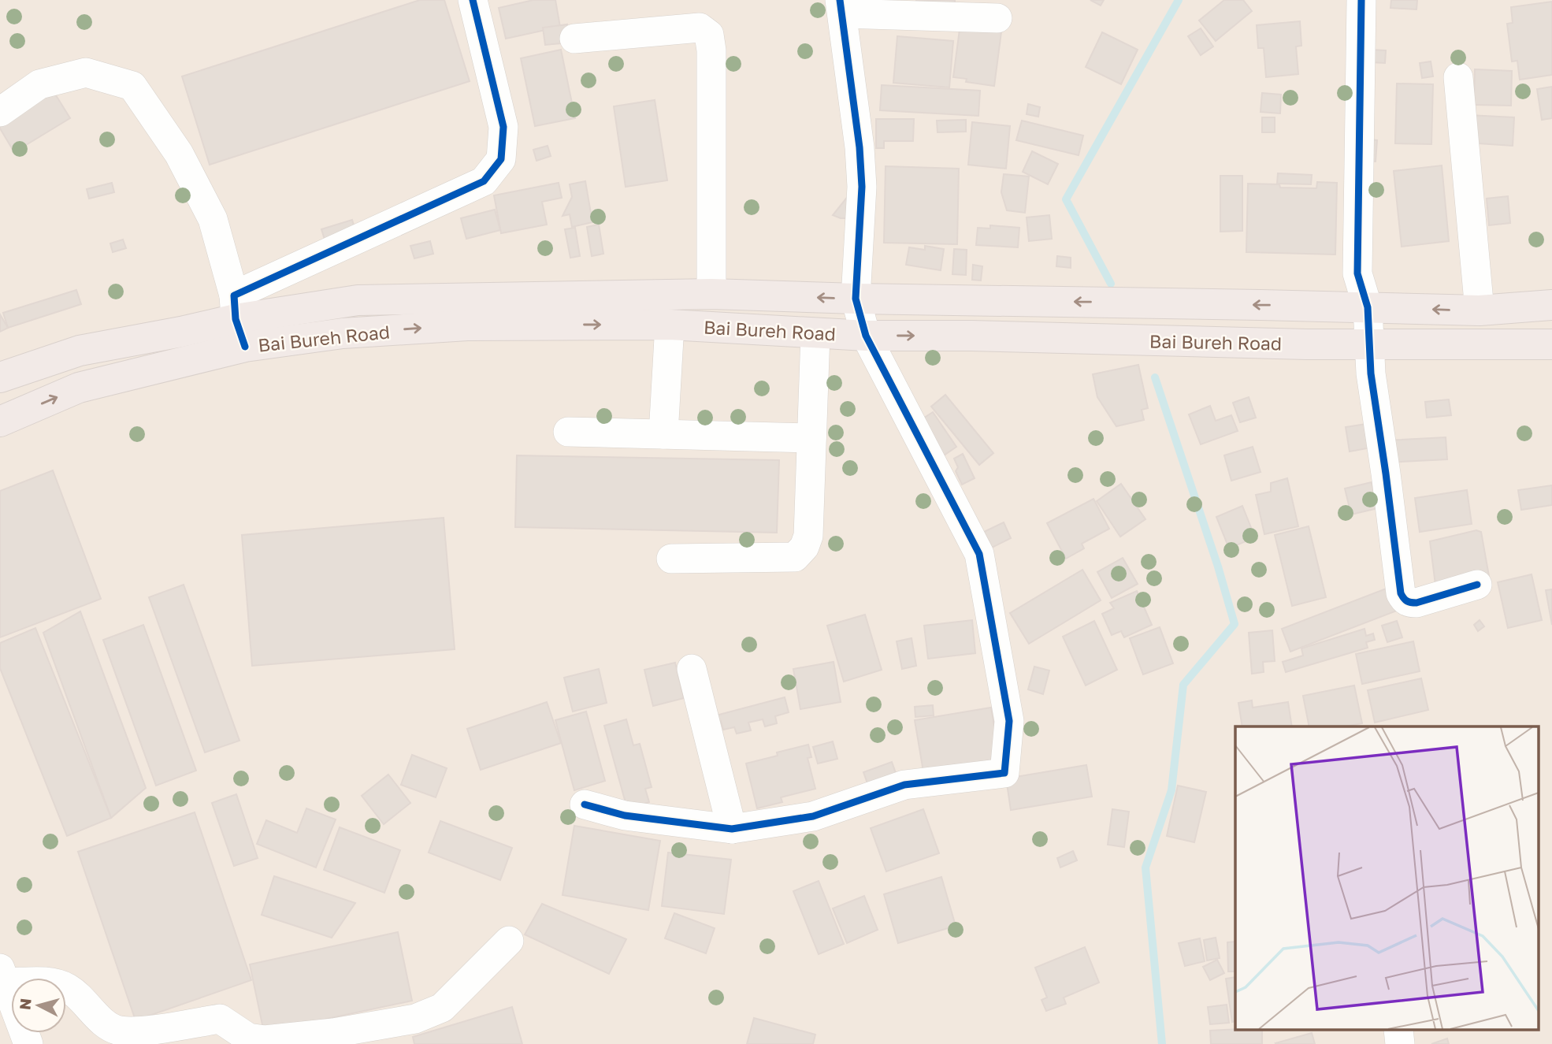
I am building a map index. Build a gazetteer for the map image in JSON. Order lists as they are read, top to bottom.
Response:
{
  "streets": {
    "highway": ["Bai Bureh Road"]
  },
  "north": "left"
}
